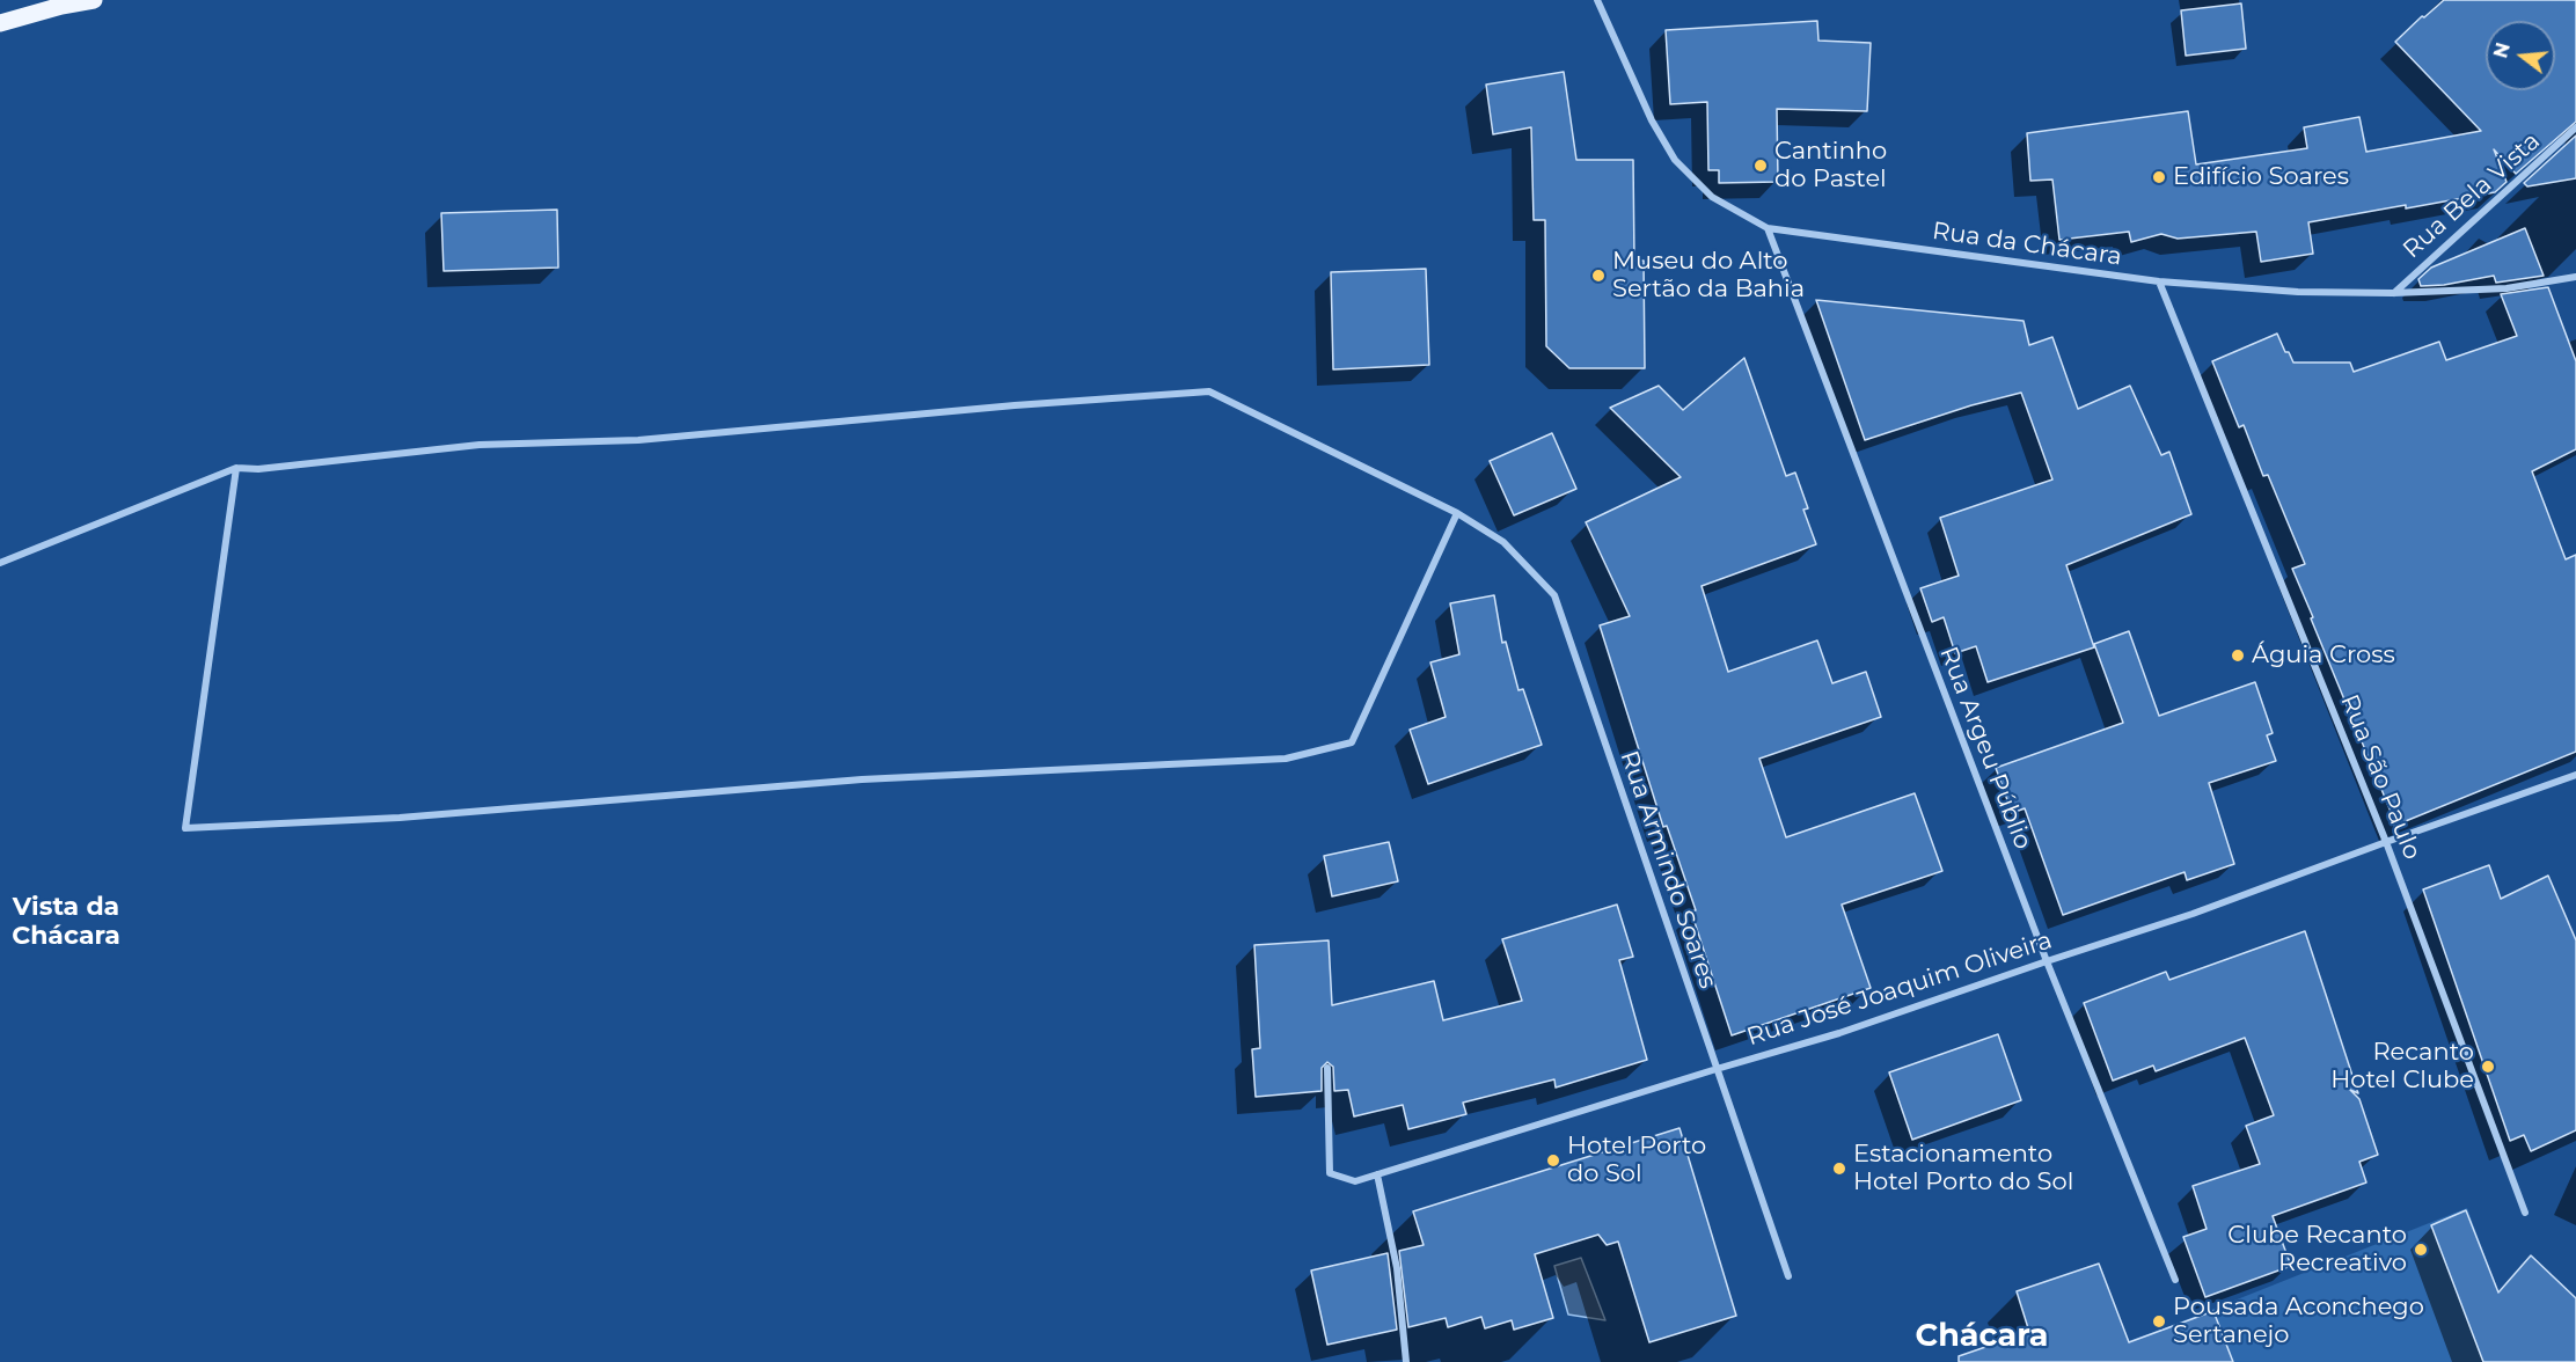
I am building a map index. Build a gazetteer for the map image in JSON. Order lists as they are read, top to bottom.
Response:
{
  "streets": {
    "street": [
      "Rua Bela Vista",
      "Rua da Chácara",
      "Rua Argeu Públio",
      "Rua São Paulo",
      "Rua Armindo Soares",
      "Rua José Joaquim Oliveira"
    ]
  },
  "crossings": [
    ["Rua Bela Vista", "Rua da Chácara"],
    ["Rua da Chácara", "Rua Argeu Públio"],
    ["Rua da Chácara", "Rua São Paulo"],
    ["Rua Argeu Públio", "Rua José Joaquim Oliveira"],
    ["Rua São Paulo", "Rua José Joaquim Oliveira"],
    ["Rua Armindo Soares", "Rua José Joaquim Oliveira"]
  ],
  "districts": ["Vista da Chácara", "Chácara"],
  "places": [
    "Cantinho do Pastel",
    "Edifício Soares",
    "Museu do Alto Sertão da Bahia",
    "Águia Cross",
    "Recanto Hotel Clube",
    "Hotel Porto do Sol",
    "Estacionamento Hotel Porto do Sol",
    "Clube Recanto Recreativo",
    "Pousada Aconchego Sertanejo"
  ],
  "north": "left"
}
